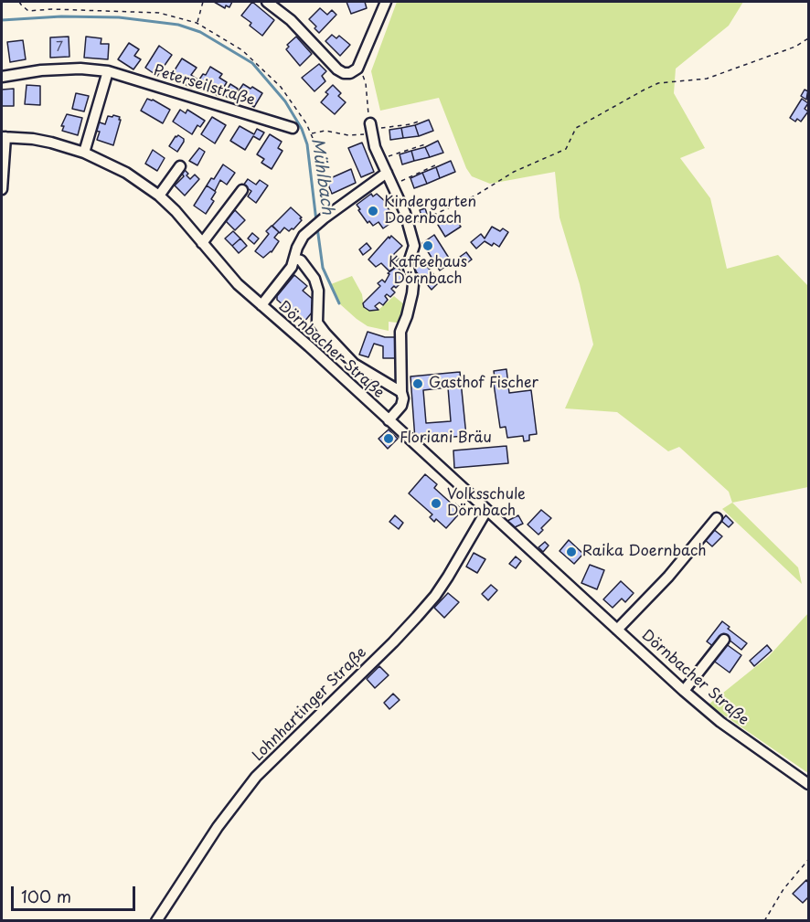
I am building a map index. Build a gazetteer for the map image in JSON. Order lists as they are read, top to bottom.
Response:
{
  "streets": {
    "street": ["Peterseilstraße", "Dörnbacher Straße", "Lohnhartinger Straße"]
  },
  "crossings": [
    ["Dörnbacher Straße", "Lohnhartinger Straße"]
  ],
  "water": ["Mühlbach"],
  "places": [
    "Kindergarten Doernbach",
    "Kaffeehaus Dörnbach",
    "Gasthof Fischer",
    "Floriani Bräu",
    "Volksschule Dörnbach",
    "Raika Doernbach"
  ],
  "house_numbers": ["7"],
  "scale_bar": "100 m"
}
